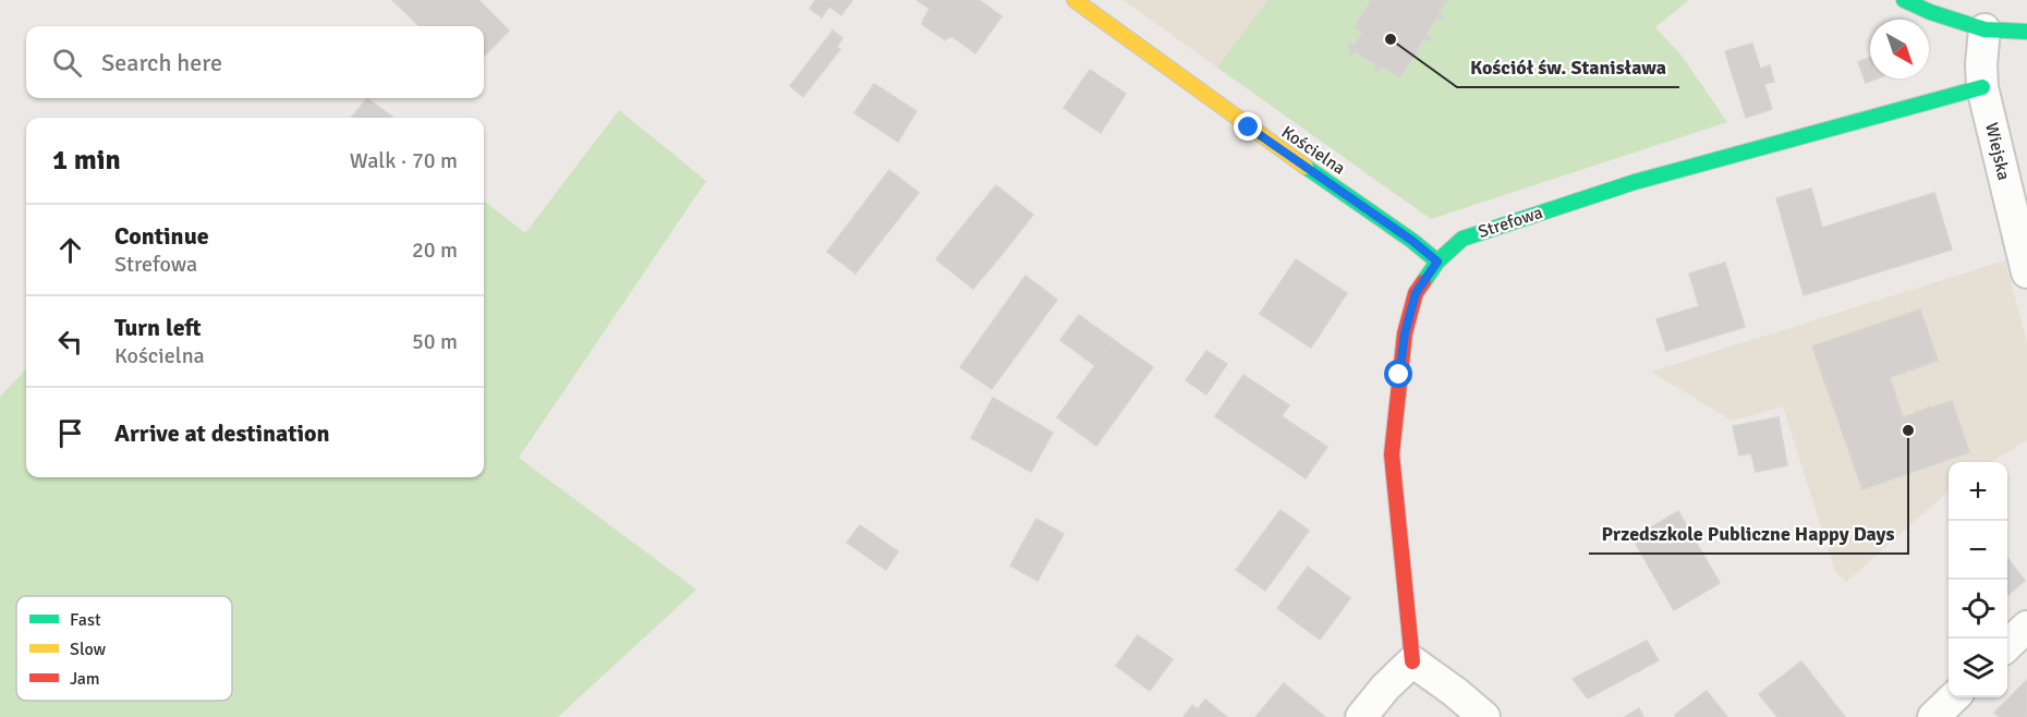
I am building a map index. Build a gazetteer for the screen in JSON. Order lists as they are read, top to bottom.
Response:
{
  "streets": {
    "street": ["Kościelna", "Wiejska", "Strefowa"]
  },
  "crossings": [
    ["Kościelna", "Strefowa"],
    ["Wiejska", "Strefowa"]
  ],
  "places": ["Kościół św. Stanisława", "Przedszkole Publiczne Happy Days"],
  "legend": ["Fast", "Slow", "Jam"],
  "north": "bottom right",
  "page": {
    "search": "Search here",
    "heading": ["1 min", "Walk · 70 m"],
    "list": [
      ["Continue", "Strefowa", "20 m"],
      ["Turn left", "Kościelna", "50 m"],
      "Arrive at destination"
    ],
    "map_buttons": ["+", "−"]
  }
}
